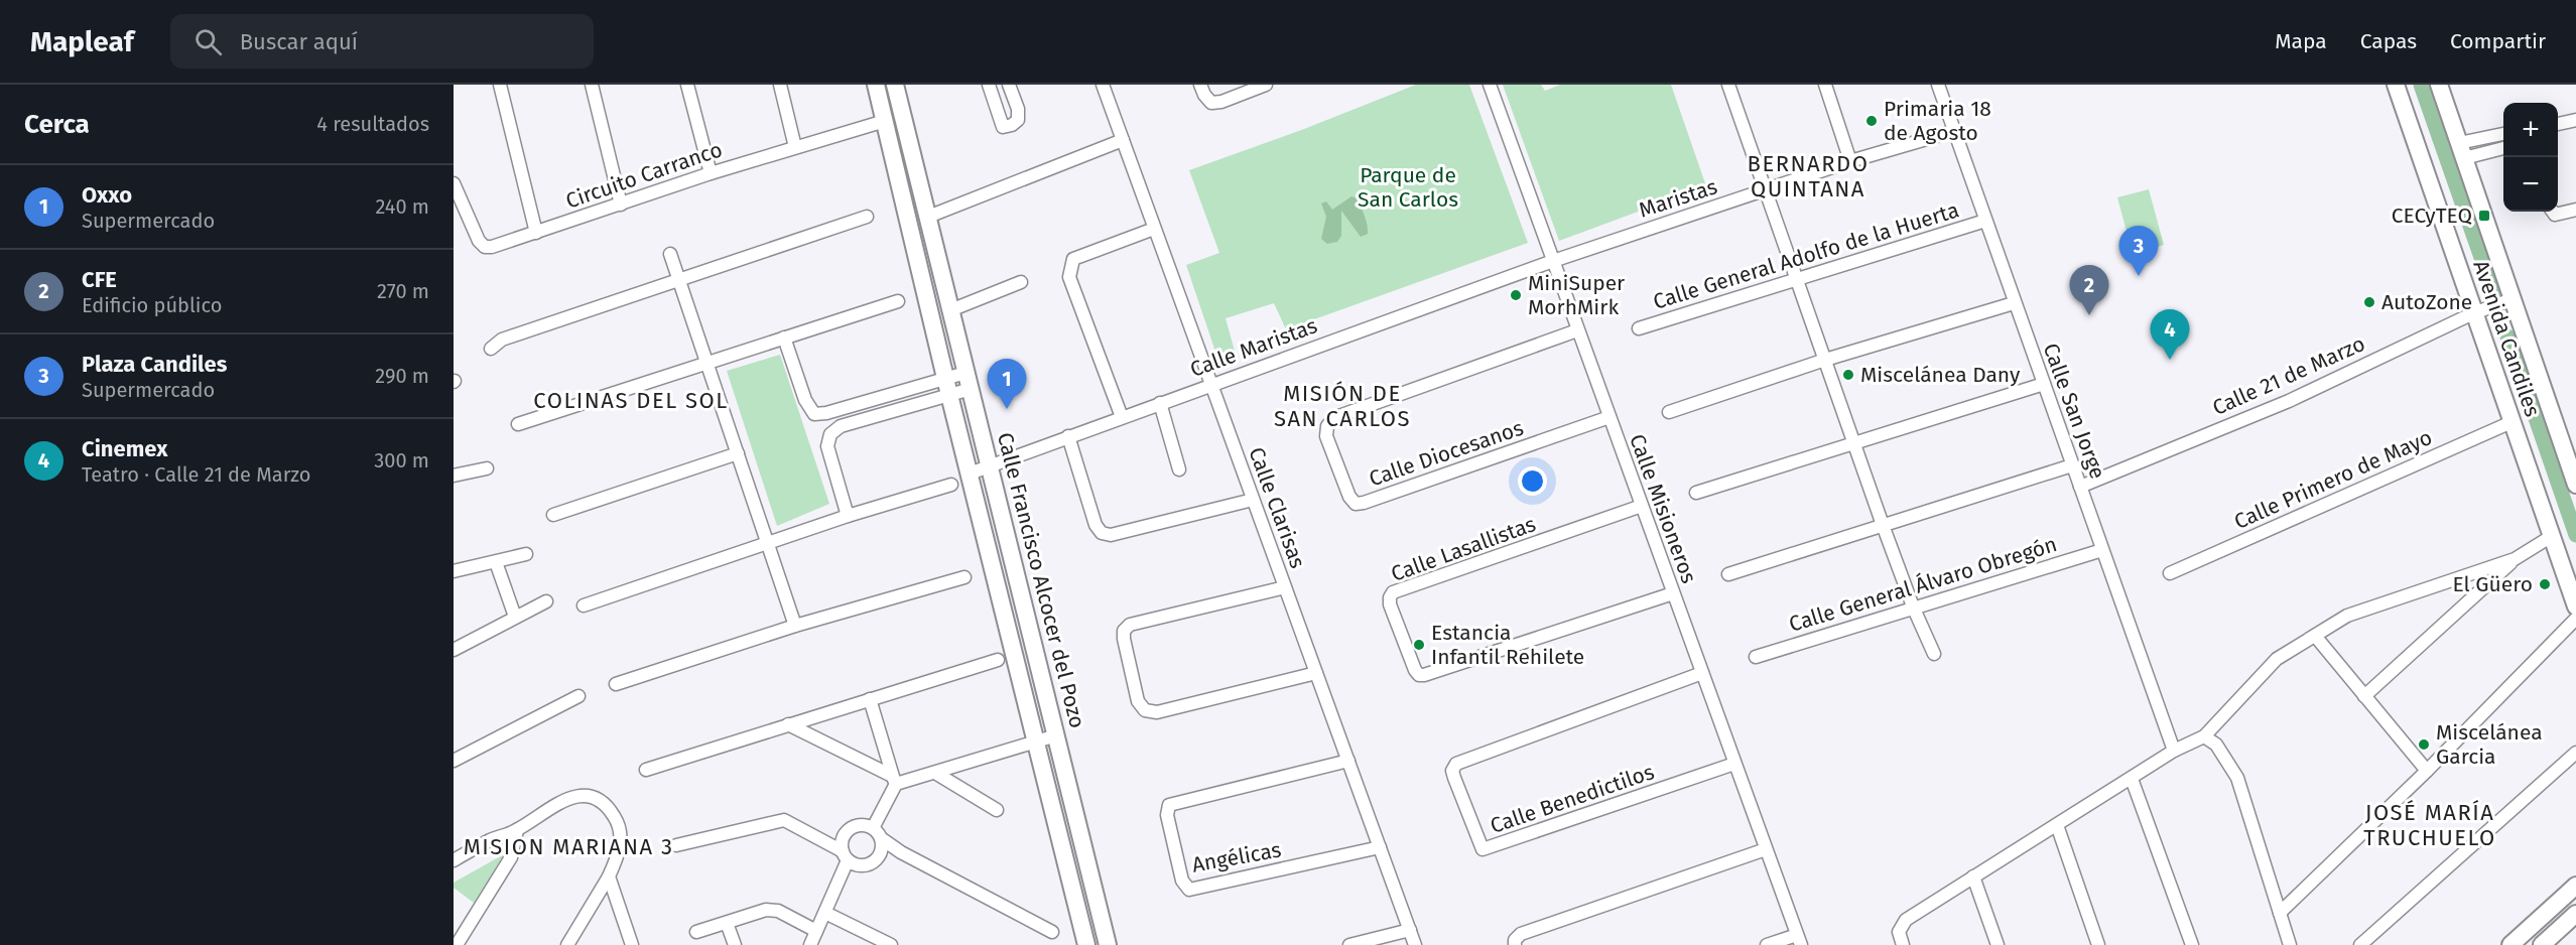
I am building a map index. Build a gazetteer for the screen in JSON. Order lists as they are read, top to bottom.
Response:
{
  "streets": {
    "street": [
      "Circuito Carranco",
      "Maristas",
      "Calle General Adolfo de la Huerta",
      "Avenida Candiles",
      "Calle Maristas",
      "Calle 21 de Marzo",
      "Calle San Jorge",
      "Calle Diocesanos",
      "Calle Primero de Mayo",
      "Calle Clarisas",
      "Calle Misioneros",
      "Calle Lasallistas",
      "Calle Francisco Alcocer del Pozo",
      "Calle General Álvaro Obregón",
      "Calle Benedictilos",
      "Angélicas"
    ]
  },
  "crossings": [
    ["Circuito Carranco", "Calle Francisco Alcocer del Pozo"],
    ["Maristas", "Calle Maristas"],
    ["Maristas", "Calle San Jorge"],
    ["Maristas", "Calle Misioneros"],
    ["Calle General Adolfo de la Huerta", "Calle San Jorge"],
    ["Avenida Candiles", "Calle 21 de Marzo"],
    ["Avenida Candiles", "Calle Primero de Mayo"],
    ["Calle Maristas", "Calle Clarisas"],
    ["Calle Maristas", "Calle Misioneros"],
    ["Calle Maristas", "Calle Francisco Alcocer del Pozo"],
    ["Calle 21 de Marzo", "Calle San Jorge"],
    ["Calle San Jorge", "Calle General Álvaro Obregón"],
    ["Calle Diocesanos", "Calle Misioneros"],
    ["Calle Clarisas", "Angélicas"],
    ["Calle Misioneros", "Calle Lasallistas"],
    ["Calle Misioneros", "Calle Benedictilos"]
  ],
  "districts": [
    "BERNARDO QUINTANA",
    "MISIÓN DE SAN CARLOS",
    "COLINAS DEL SOL",
    "JOSÉ MARÍA TRUCHUELO",
    "MISION MARIANA 3"
  ],
  "parks": ["Parque de San Carlos"],
  "places": {
    "other": [
      "Primaria 18 de Agosto",
      "MiniSuper MorhMirk",
      "AutoZone",
      "Miscelánea Dany",
      "El Güero",
      "Estancia Infantil Rehilete",
      "Miscelánea Garcia"
    ],
    "transit": ["CECyTEQ"]
  },
  "page": {
    "header": "Mapleaf",
    "search": "Buscar aquí",
    "nav": ["Mapa", "Capas", "Compartir"],
    "heading": ["Cerca", "4 resultados"],
    "map_buttons": ["+", "−"],
    "list": [
      {
        "mark": "1",
        "name": "Oxxo",
        "note": "Supermercado",
        "value": "240 m"
      },
      {
        "mark": "2",
        "name": "CFE",
        "note": "Edificio público",
        "value": "270 m"
      },
      {
        "mark": "3",
        "name": "Plaza Candiles",
        "note": "Supermercado",
        "value": "290 m"
      },
      {
        "mark": "4",
        "name": "Cinemex",
        "note": "Teatro · Calle 21 de Marzo",
        "value": "300 m"
      }
    ],
    "pins": [
      "3",
      "2",
      "4",
      "1"
    ]
  }
}
